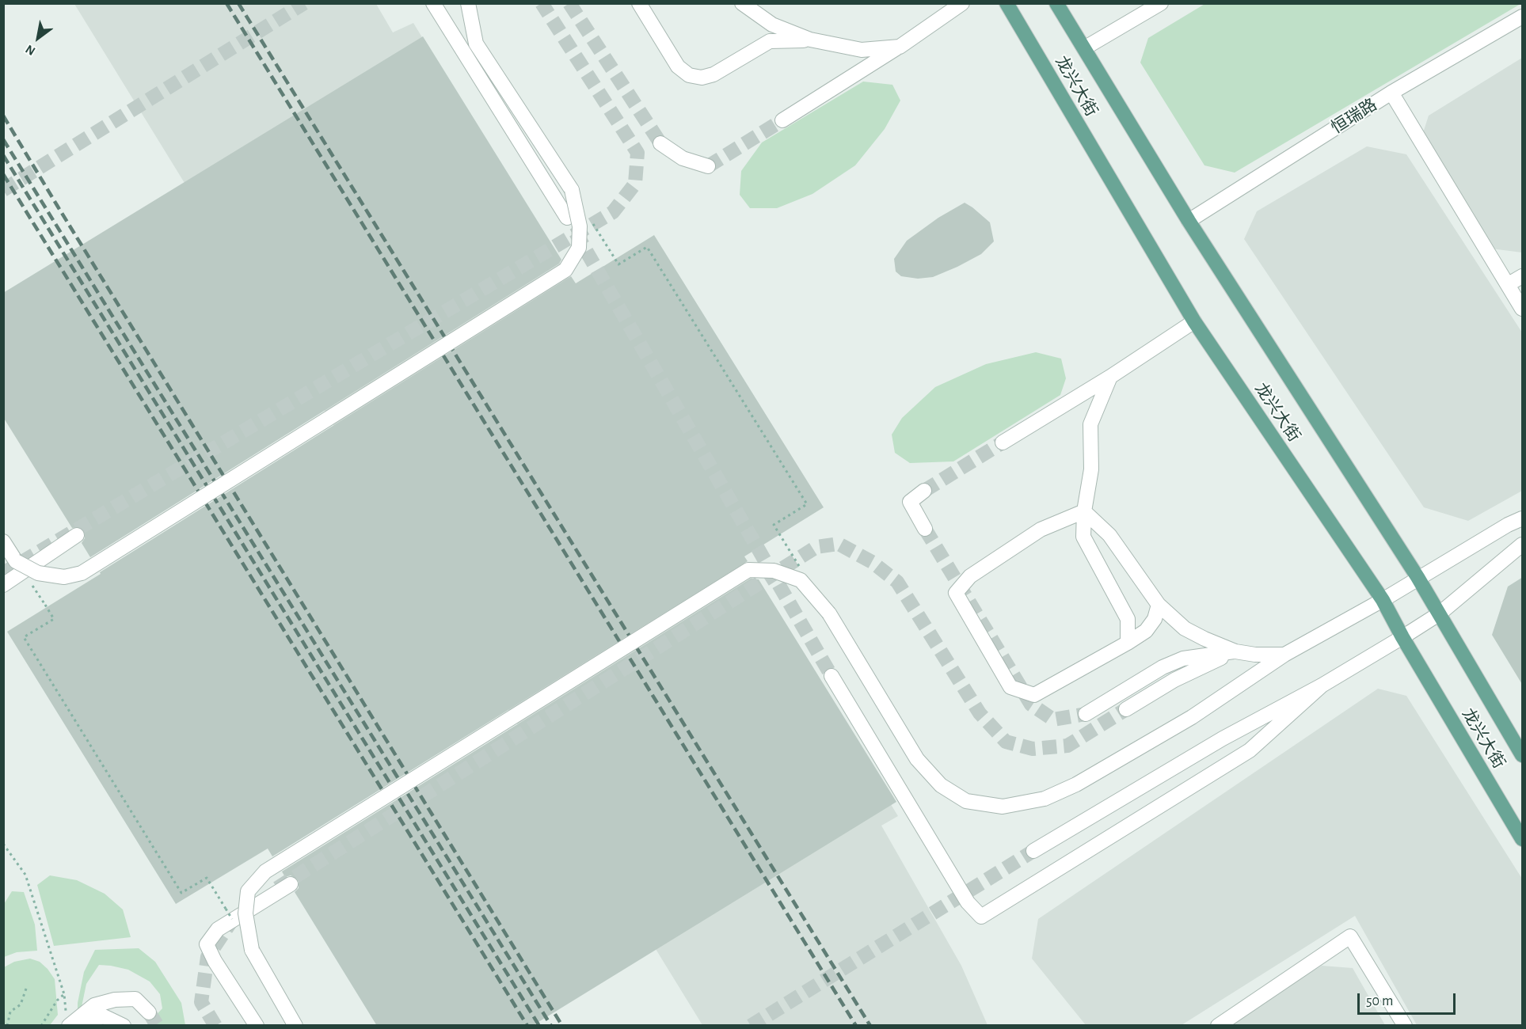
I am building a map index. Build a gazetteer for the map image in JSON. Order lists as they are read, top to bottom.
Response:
{
  "streets": {
    "main road": ["龙兴大街"],
    "street": ["恒瑞路"]
  },
  "crossings": [
    ["龙兴大街", "恒瑞路"]
  ],
  "scale_bar": "50 m",
  "north": "bottom left"
}
